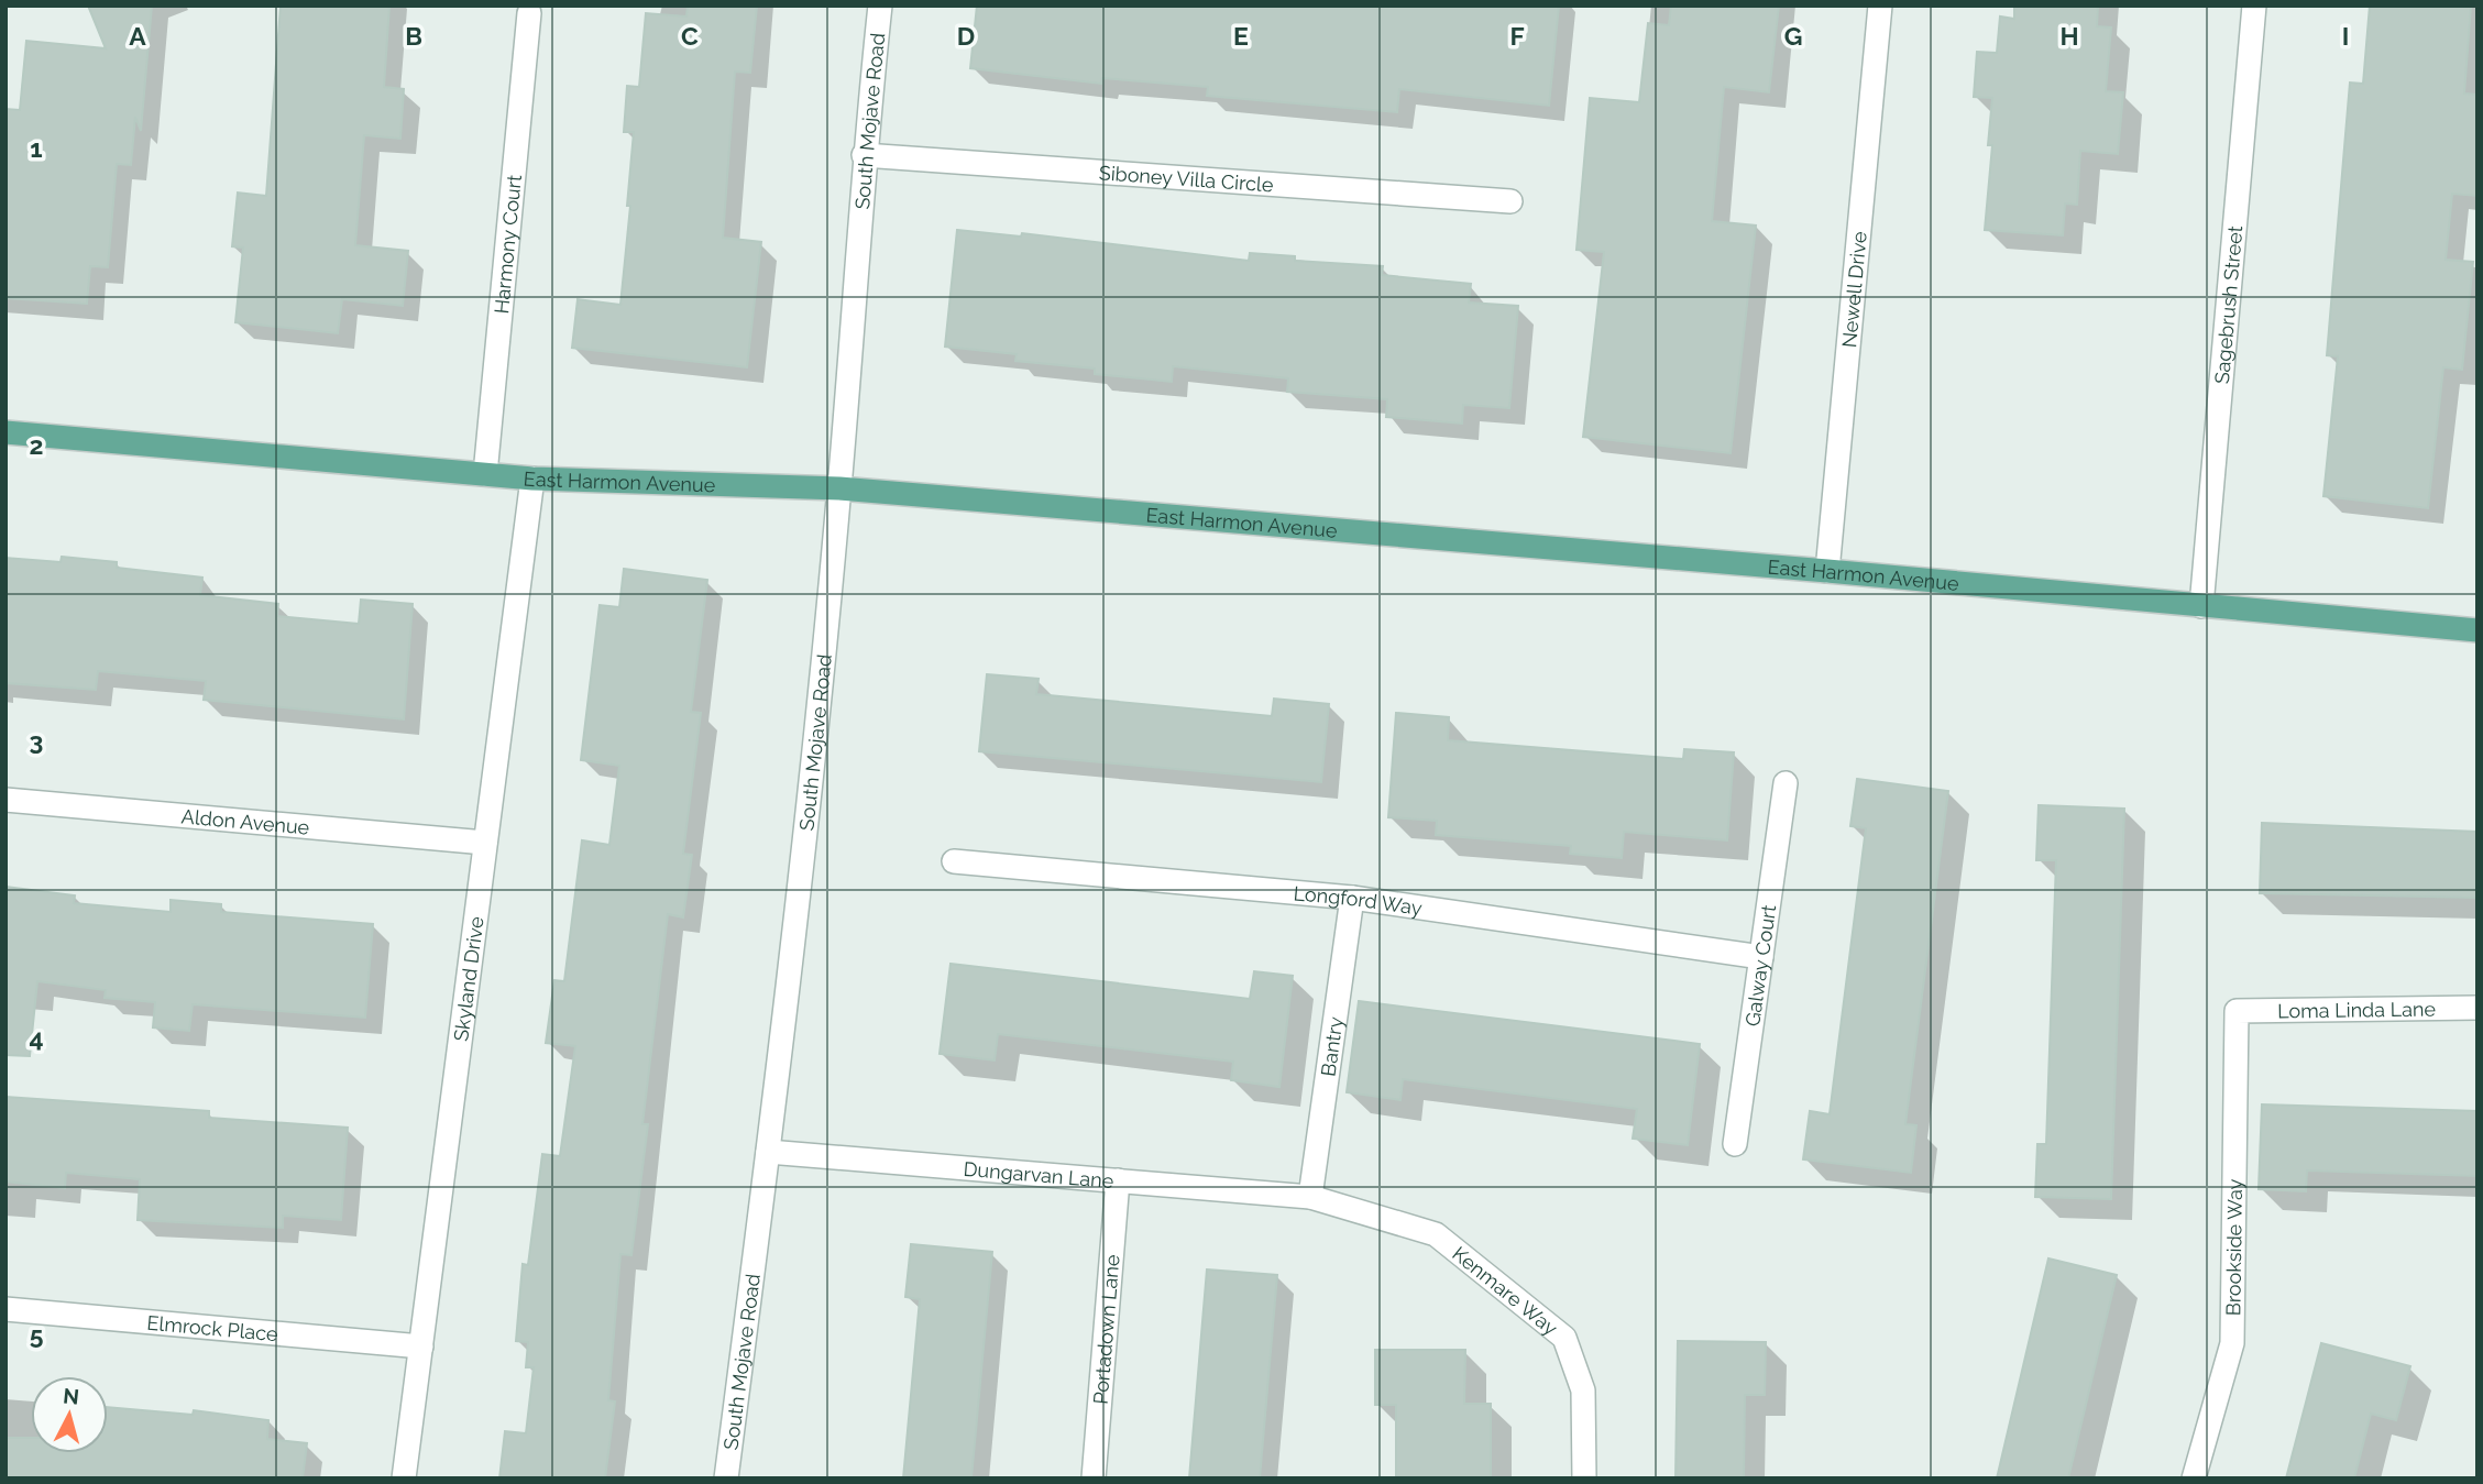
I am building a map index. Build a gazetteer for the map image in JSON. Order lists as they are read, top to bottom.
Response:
{
  "streets": {
    "main road": ["East Harmon Avenue"],
    "street": [
      "South Mojave Road",
      "Siboney Villa Circle",
      "Harmony Court",
      "Newell Drive",
      "Sagebrush Street",
      "Aldon Avenue",
      "Longford Way",
      "Galway Court",
      "Skyland Drive",
      "Loma Linda Lane",
      "Bantry",
      "Dungarvan Lane",
      "Brookside Way",
      "Kenmare Way",
      "Elmrock Place",
      "Portadown Lane"
    ]
  },
  "crossings": [
    ["South Mojave Road", "Siboney Villa Circle"],
    ["South Mojave Road", "East Harmon Avenue"],
    ["South Mojave Road", "Dungarvan Lane"],
    ["Harmony Court", "East Harmon Avenue"],
    ["Newell Drive", "East Harmon Avenue"],
    ["Sagebrush Street", "East Harmon Avenue"],
    ["East Harmon Avenue", "Skyland Drive"],
    ["Aldon Avenue", "Skyland Drive"],
    ["Longford Way", "Galway Court"],
    ["Longford Way", "Bantry"],
    ["Skyland Drive", "Elmrock Place"],
    ["Loma Linda Lane", "Brookside Way"],
    ["Bantry", "Dungarvan Lane"],
    ["Bantry", "Kenmare Way"],
    ["Dungarvan Lane", "Kenmare Way"],
    ["Dungarvan Lane", "Portadown Lane"]
  ],
  "north": "top",
  "grid": {
    "columns": [
      "A",
      "B",
      "C",
      "D",
      "E",
      "F",
      "G",
      "H",
      "I"
    ],
    "rows": [
      "1",
      "2",
      "3",
      "4",
      "5"
    ]
  }
}
